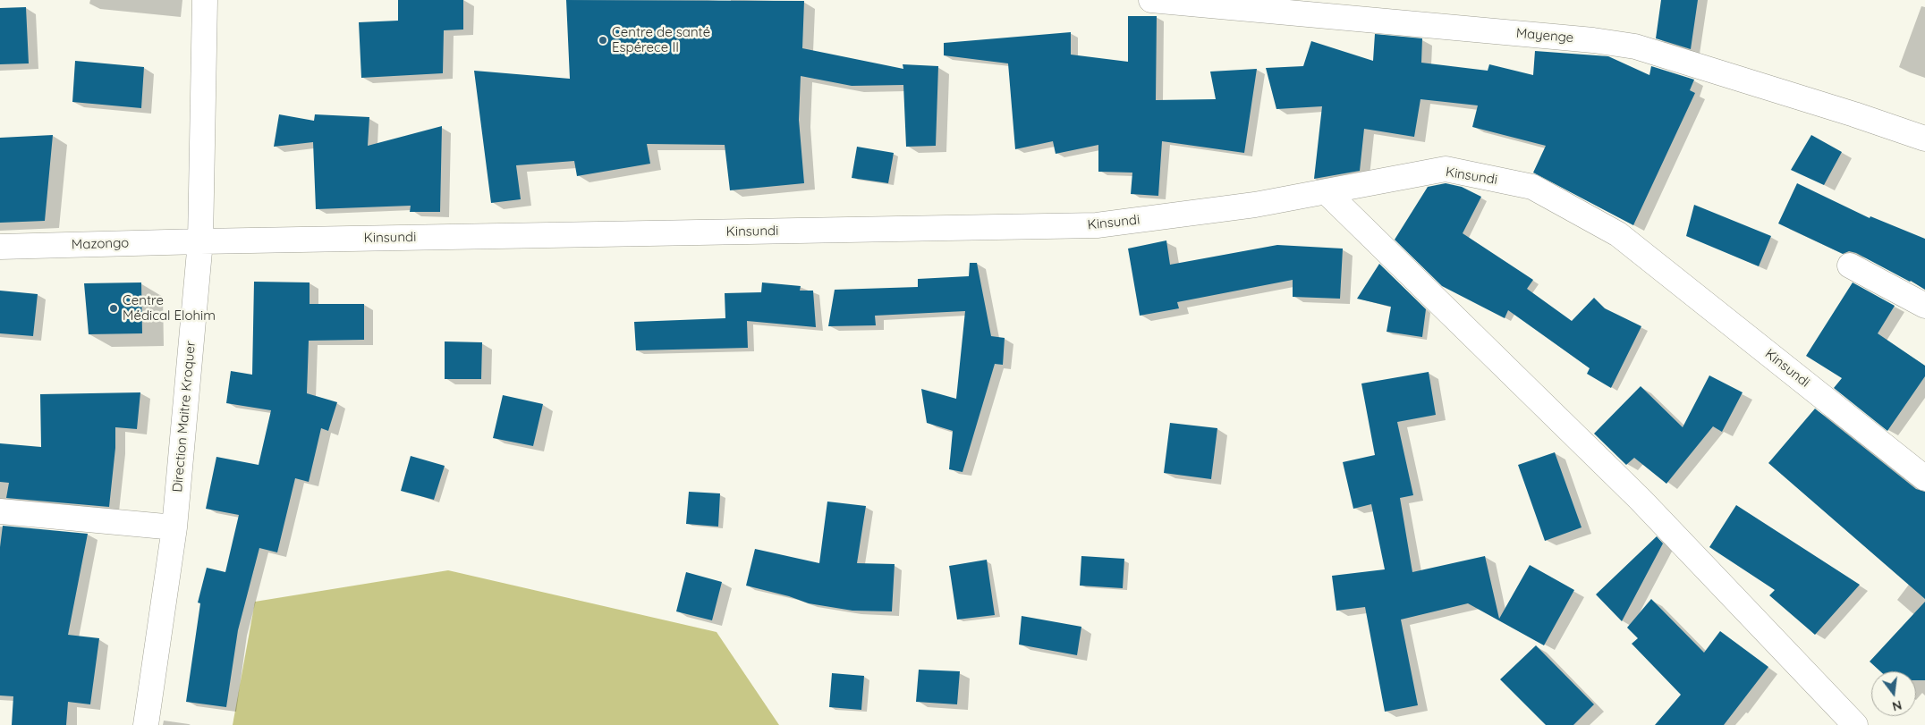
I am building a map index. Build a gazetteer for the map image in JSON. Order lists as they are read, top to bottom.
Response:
{
  "streets": {
    "street": [
      "Mayenge",
      "Kinsundi",
      "Mazongo",
      "Direction Maitre Kroquer"
    ]
  },
  "crossings": [
    ["Kinsundi", "Mazongo"],
    ["Kinsundi", "Direction Maitre Kroquer"],
    ["Mazongo", "Direction Maitre Kroquer"]
  ],
  "places": ["Centre de santé Espérece II", "Centre Médical Elohim"],
  "north": "bottom"
}
